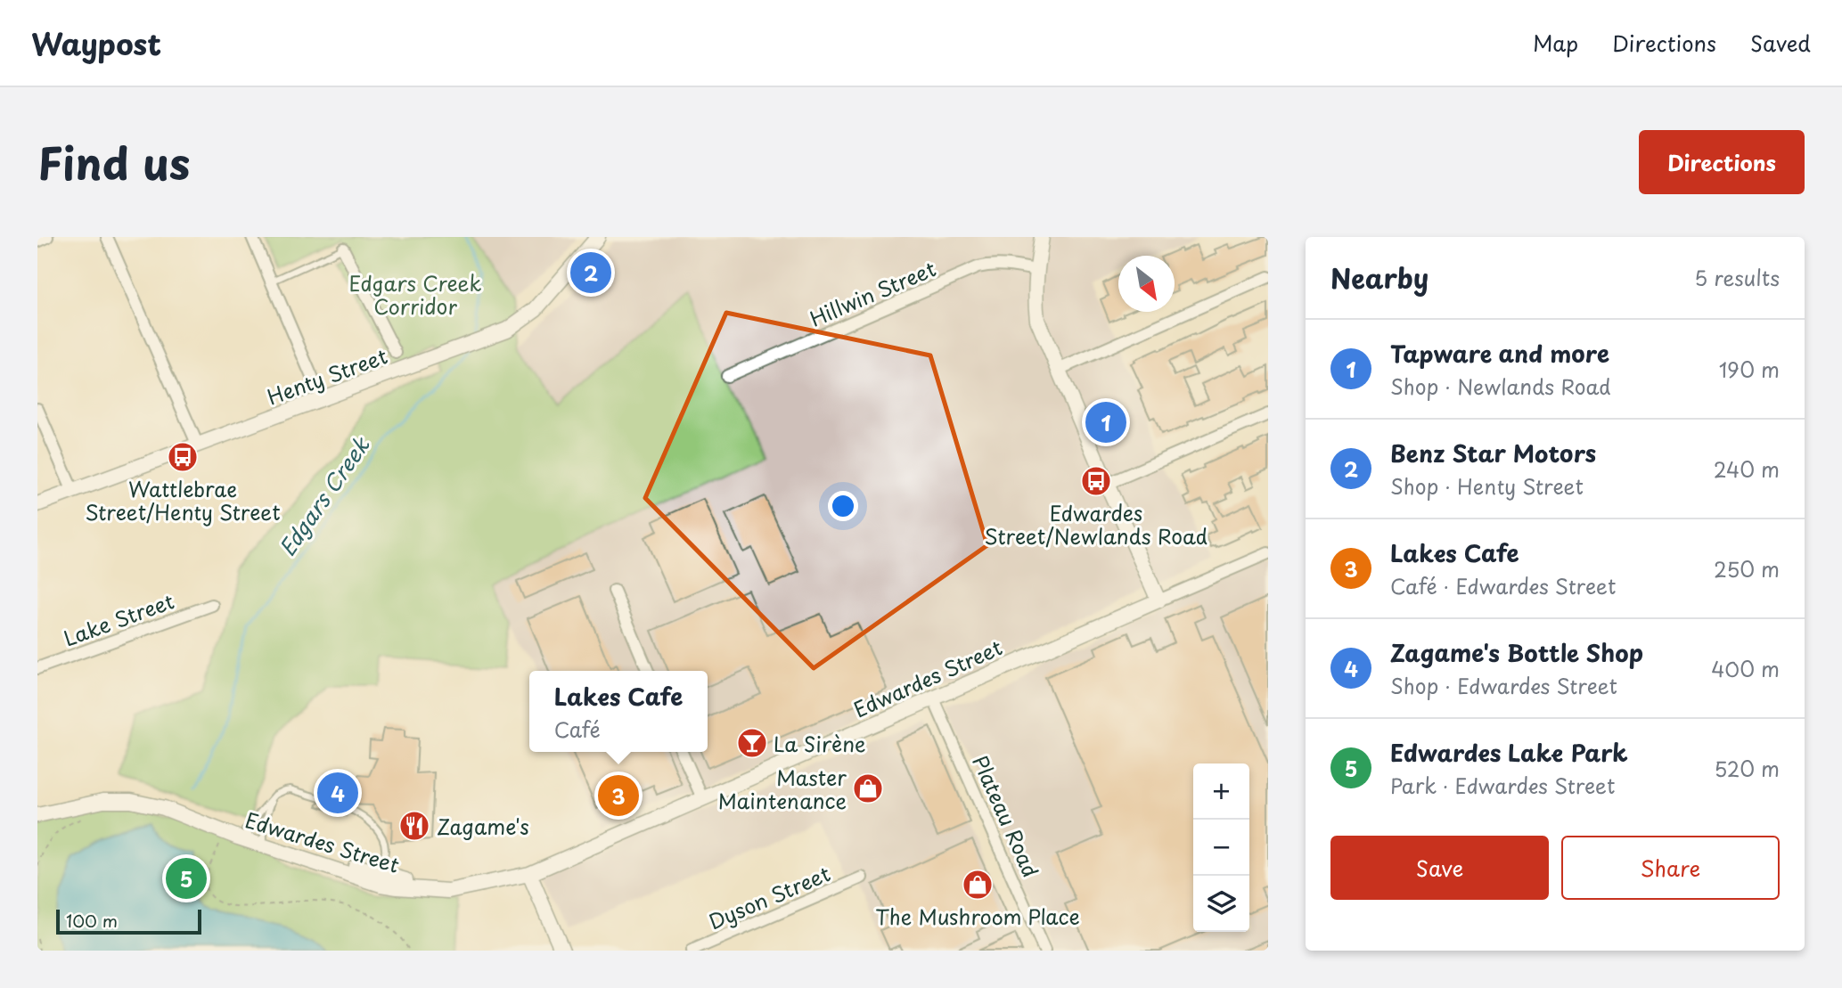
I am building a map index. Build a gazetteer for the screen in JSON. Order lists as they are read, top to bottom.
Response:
{
  "streets": {
    "street": [
      "Hillwin Street",
      "Henty Street",
      "Lake Street",
      "Edwardes Street",
      "Plateau Road",
      "Dyson Street"
    ]
  },
  "crossings": [
    ["Edwardes Street", "Plateau Road"]
  ],
  "water": ["Edgars Creek"],
  "parks": ["Edgars Creek Corridor"],
  "places": {
    "bus stop": ["Wattlebrae Street/Henty Street", "Edwardes Street/Newlands Road"],
    "bar": ["La Sirène"],
    "shop": ["Master Maintenance", "The Mushroom Place"],
    "restaurant": ["Zagame's"]
  },
  "scale_bar": "100 m",
  "north": "bottom right",
  "page": {
    "header": "Waypost",
    "nav": ["Map", "Directions", "Saved"],
    "title": "Find us",
    "buttons": [
      "Directions",
      ["Save", "Share"]
    ],
    "heading": ["Nearby", "5 results"],
    "pins": [
      "2",
      "1",
      "4",
      "3",
      "5"
    ],
    "list": [
      {
        "mark": "1",
        "name": "Tapware and more",
        "note": "Shop · Newlands Road",
        "value": "190 m"
      },
      {
        "mark": "2",
        "name": "Benz Star Motors",
        "note": "Shop · Henty Street",
        "value": "240 m"
      },
      {
        "mark": "3",
        "name": "Lakes Cafe",
        "note": "Café · Edwardes Street",
        "value": "250 m"
      },
      {
        "mark": "4",
        "name": "Zagame's Bottle Shop",
        "note": "Shop · Edwardes Street",
        "value": "400 m"
      },
      {
        "mark": "5",
        "name": "Edwardes Lake Park",
        "note": "Park · Edwardes Street",
        "value": "520 m"
      }
    ],
    "popup": ["Lakes Cafe", "Café"],
    "map_buttons": ["+", "−"],
    "scale": "100 m"
  }
}
